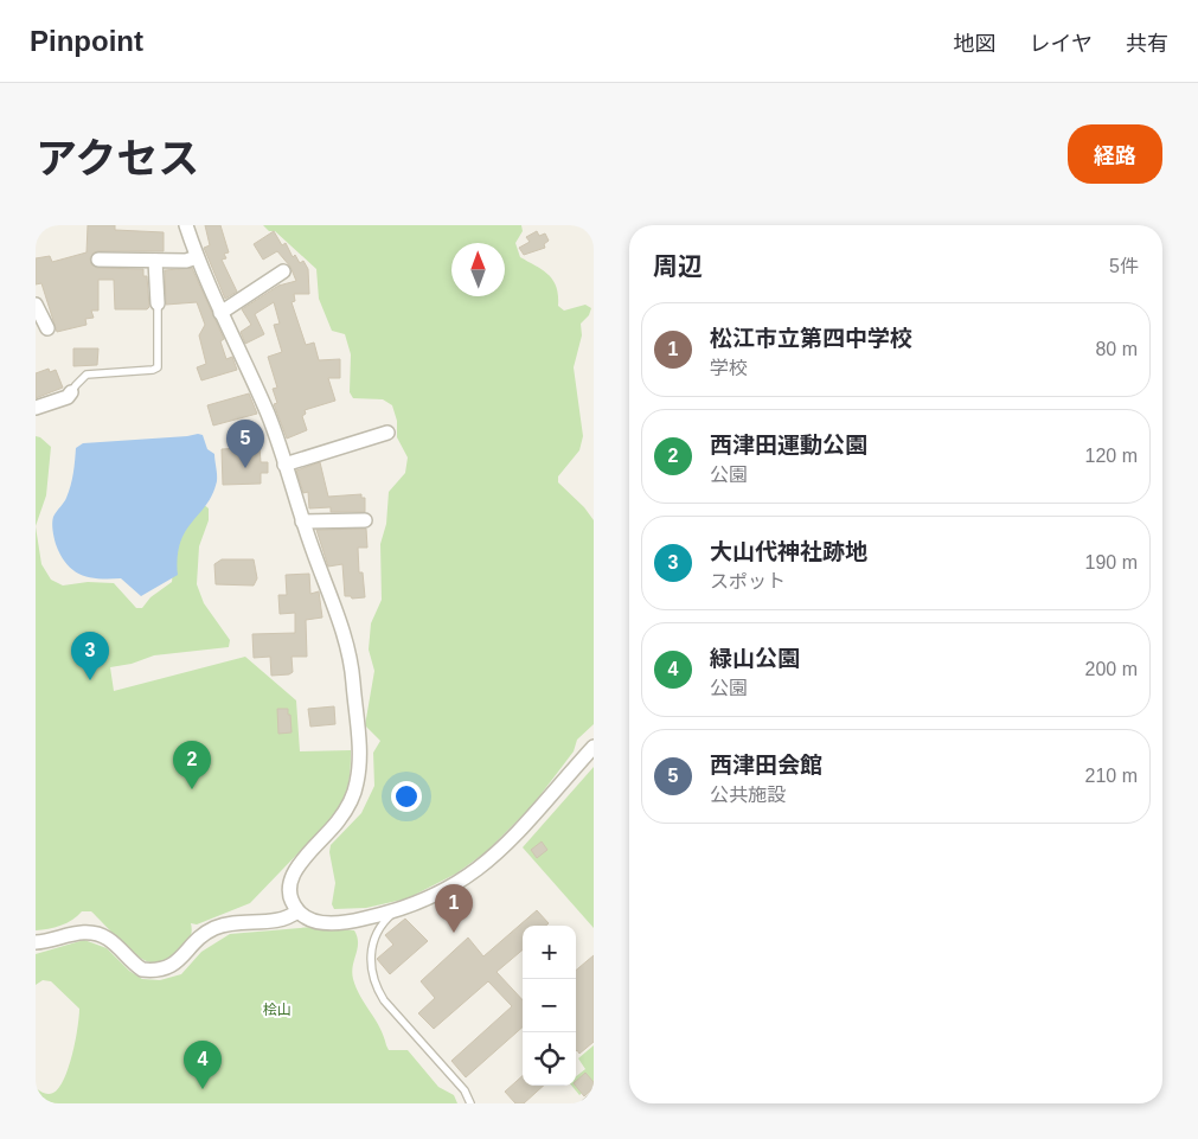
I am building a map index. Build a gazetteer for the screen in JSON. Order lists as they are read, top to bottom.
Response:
{
  "parks": ["桧山"],
  "north": "top",
  "page": {
    "header": "Pinpoint",
    "nav": ["地図", "レイヤ", "共有"],
    "title": "アクセス",
    "buttons": "経路",
    "heading": ["周辺", "5件"],
    "list": [
      {
        "mark": "1",
        "name": "松江市立第四中学校",
        "note": "学校",
        "value": "80 m"
      },
      {
        "mark": "2",
        "name": "西津田運動公園",
        "note": "公園",
        "value": "120 m"
      },
      {
        "mark": "3",
        "name": "大山代神社跡地",
        "note": "スポット",
        "value": "190 m"
      },
      {
        "mark": "4",
        "name": "緑山公園",
        "note": "公園",
        "value": "200 m"
      },
      {
        "mark": "5",
        "name": "西津田会館",
        "note": "公共施設",
        "value": "210 m"
      }
    ],
    "pins": [
      "5",
      "3",
      "2",
      "1",
      "4"
    ],
    "map_buttons": ["+", "−"]
  }
}
